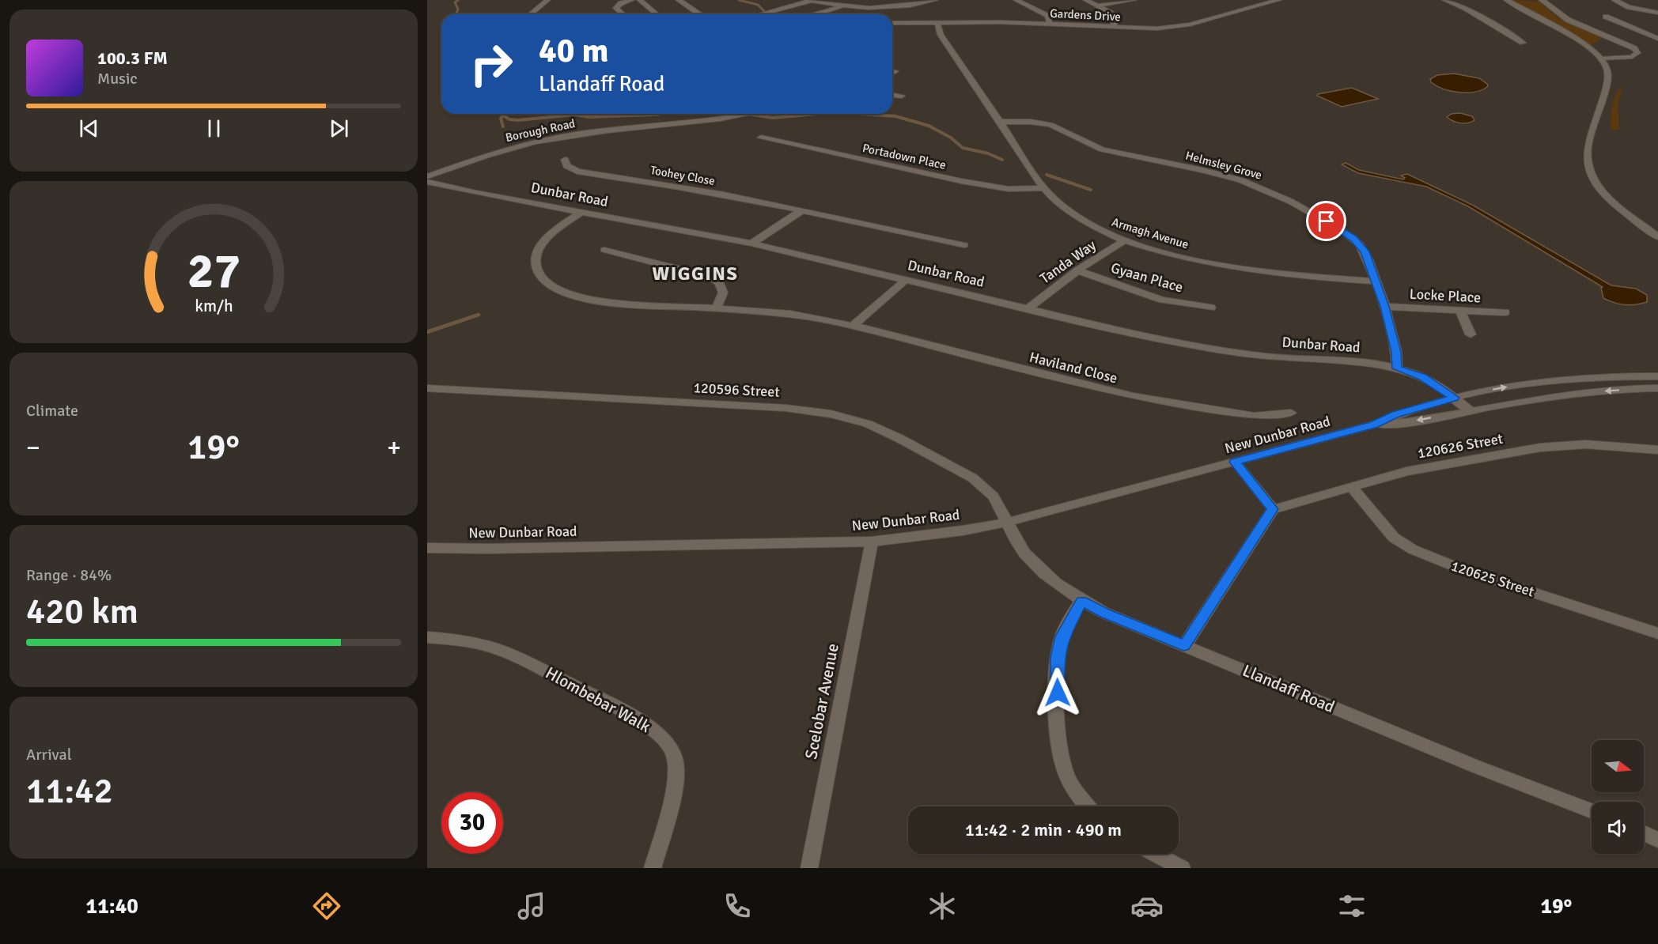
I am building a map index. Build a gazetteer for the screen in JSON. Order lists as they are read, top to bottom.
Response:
{
  "streets": {
    "street": [
      "Gardens Drive",
      "Borough Road",
      "Portadown Place",
      "Helmsley Grove",
      "Toohey Close",
      "Dunbar Road",
      "Armagh Avenue",
      "Tanda Way",
      "Gyaan Place",
      "Locke Place",
      "Haviland Close",
      "120596 Street",
      "New Dunbar Road",
      "120626 Street",
      "120625 Street",
      "Llandaff Road",
      "Hlombebar Walk",
      "Scelobar Avenue"
    ]
  },
  "crossings": [
    ["Gardens Drive", "Armagh Avenue"],
    ["Portadown Place", "Armagh Avenue"],
    ["Helmsley Grove", "Dunbar Road"],
    ["Helmsley Grove", "Armagh Avenue"],
    ["Helmsley Grove", "Locke Place"],
    ["Dunbar Road", "Tanda Way"],
    ["Dunbar Road", "Haviland Close"],
    ["Dunbar Road", "New Dunbar Road"],
    ["Armagh Avenue", "Tanda Way"],
    ["Tanda Way", "Gyaan Place"],
    ["120596 Street", "New Dunbar Road"],
    ["120596 Street", "Llandaff Road"],
    ["New Dunbar Road", "Llandaff Road"],
    ["New Dunbar Road", "Scelobar Avenue"],
    ["120626 Street", "120625 Street"]
  ],
  "districts": ["WIGGINS"],
  "north": "right",
  "page": {
    "turn": ["40 m", "Llandaff Road"],
    "song": ["100.3 FM", "Music"],
    "tile": [
      "Climate",
      ["Range · 84%", "420 km"],
      ["Arrival", "11:42"]
    ],
    "heat": ["−", "19°", "+"],
    "limit": "30",
    "trip": "11:42 · 2 min · 490 m",
    "tabs": ["11:40", "19°"],
    "gauge": ["27", "km/h"]
  }
}
